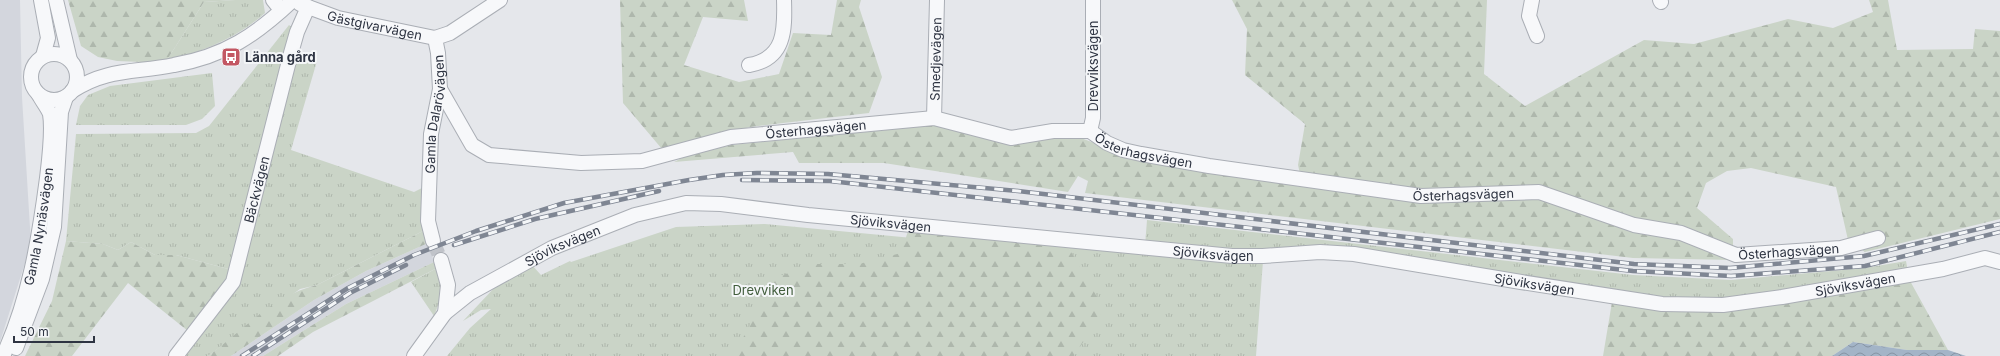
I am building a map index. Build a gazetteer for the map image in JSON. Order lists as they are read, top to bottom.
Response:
{
  "streets": {
    "street": [
      "Gästgivarvägen",
      "Smedjevägen",
      "Drevviksvägen",
      "Gamla Dalarövägen",
      "Österhagsvägen",
      "Bäckvägen",
      "Sjöviksvägen",
      "Gamla Nynäsvägen"
    ]
  },
  "crossings": [
    ["Gästgivarvägen", "Gamla Dalarövägen"],
    ["Gästgivarvägen", "Bäckvägen"],
    ["Smedjevägen", "Österhagsvägen"],
    ["Drevviksvägen", "Österhagsvägen"],
    ["Gamla Dalarövägen", "Österhagsvägen"]
  ],
  "parks": ["Drevviken"],
  "places": {
    "bus stop": ["Länna gård"]
  },
  "scale_bar": "50 m"
}
